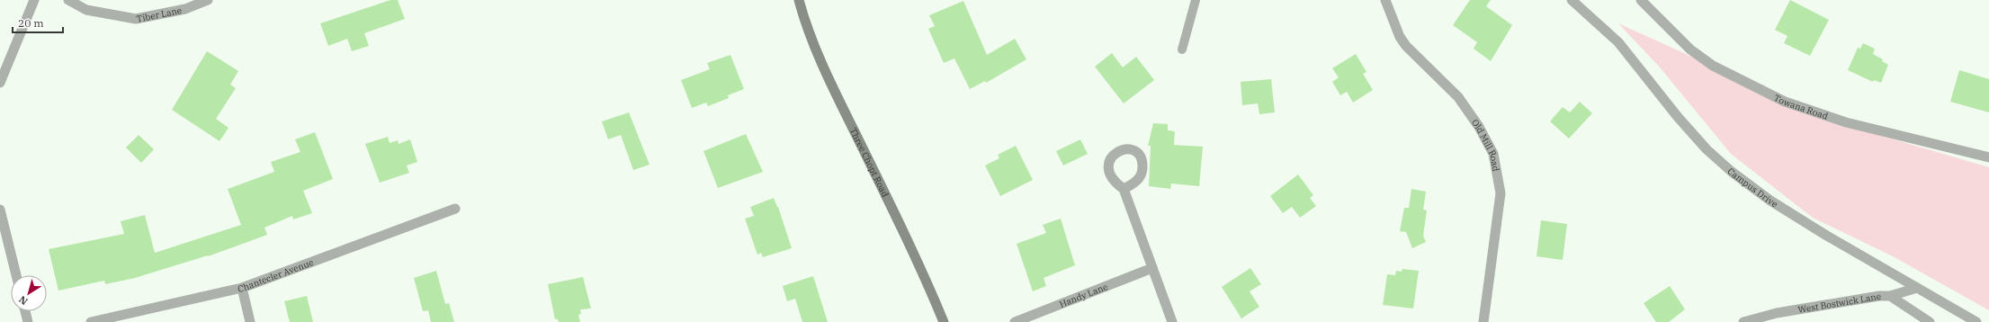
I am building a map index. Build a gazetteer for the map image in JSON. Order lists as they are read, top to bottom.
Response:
{
  "streets": {
    "main road": ["Three Chopt Road"],
    "street": [
      "Tiber Lane",
      "Towana Road",
      "Old Mill Road",
      "Campus Drive",
      "Chantecler Avenue",
      "Handy Lane",
      "West Bostwick Lane"
    ]
  },
  "scale_bar": "20 m",
  "north": "bottom left"
}
